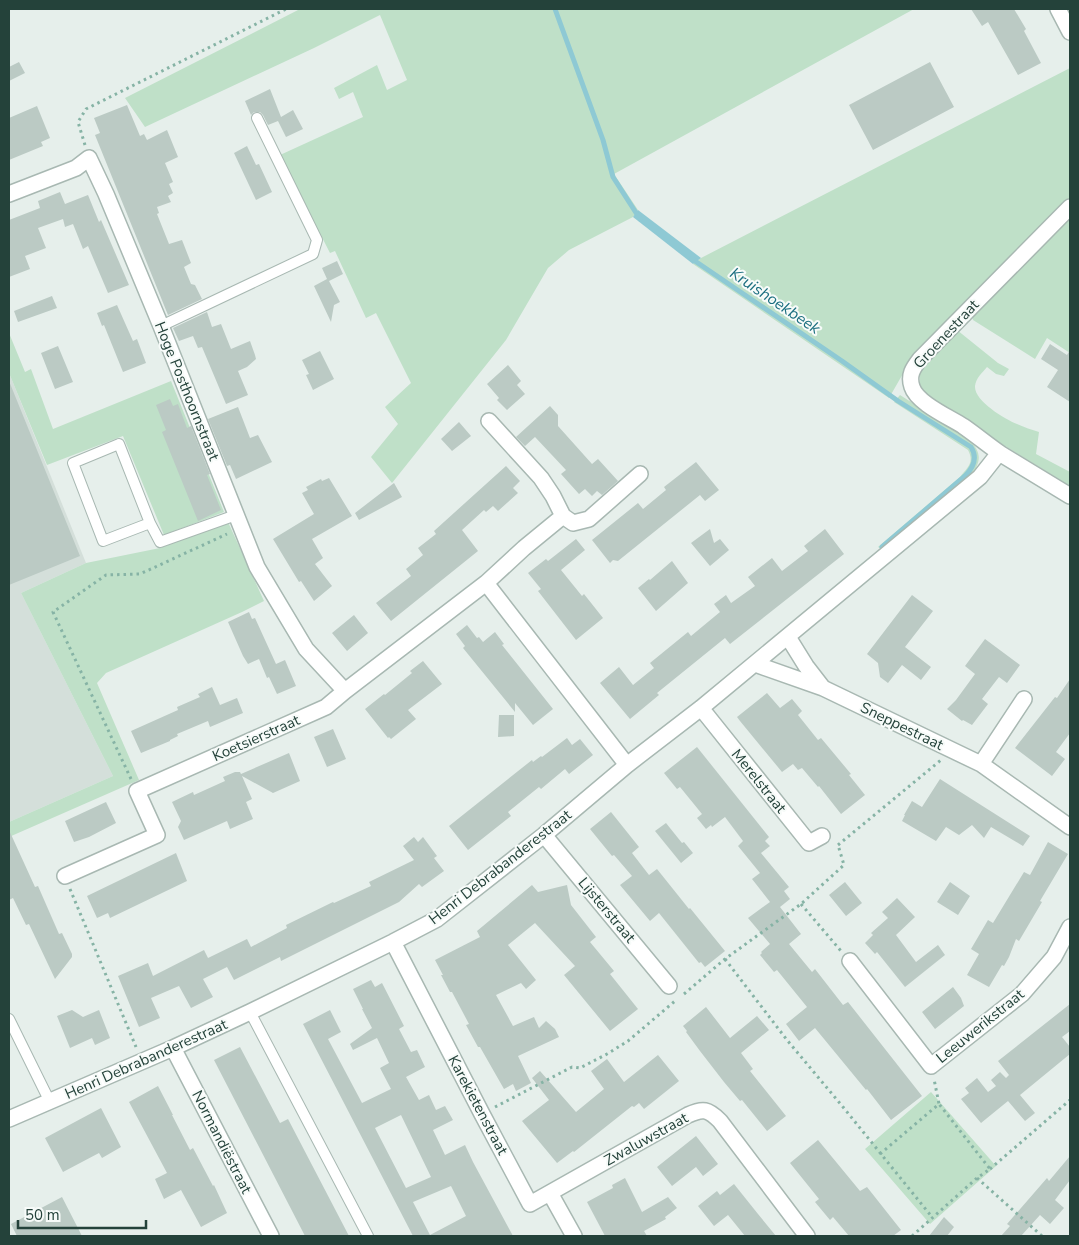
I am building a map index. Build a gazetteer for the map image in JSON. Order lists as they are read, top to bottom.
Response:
{
  "streets": {
    "street": [
      "Groenestraat",
      "Hoge Posthoornstraat",
      "Sneppestraat",
      "Koetsierstraat",
      "Merelstraat",
      "Henri Debrabanderestraat",
      "Lijsterstraat",
      "Leeuwerikstraat",
      "Karekietenstraat",
      "Zwaluwstraat",
      "Normandiëstraat"
    ]
  },
  "crossings": [
    ["Groenestraat", "Henri Debrabanderestraat"],
    ["Hoge Posthoornstraat", "Koetsierstraat"],
    ["Sneppestraat", "Henri Debrabanderestraat"],
    ["Merelstraat", "Henri Debrabanderestraat"],
    ["Henri Debrabanderestraat", "Lijsterstraat"],
    ["Henri Debrabanderestraat", "Karekietenstraat"],
    ["Henri Debrabanderestraat", "Normandiëstraat"],
    ["Karekietenstraat", "Zwaluwstraat"]
  ],
  "water": ["Kruishoekbeek"],
  "scale_bar": "50 m"
}
